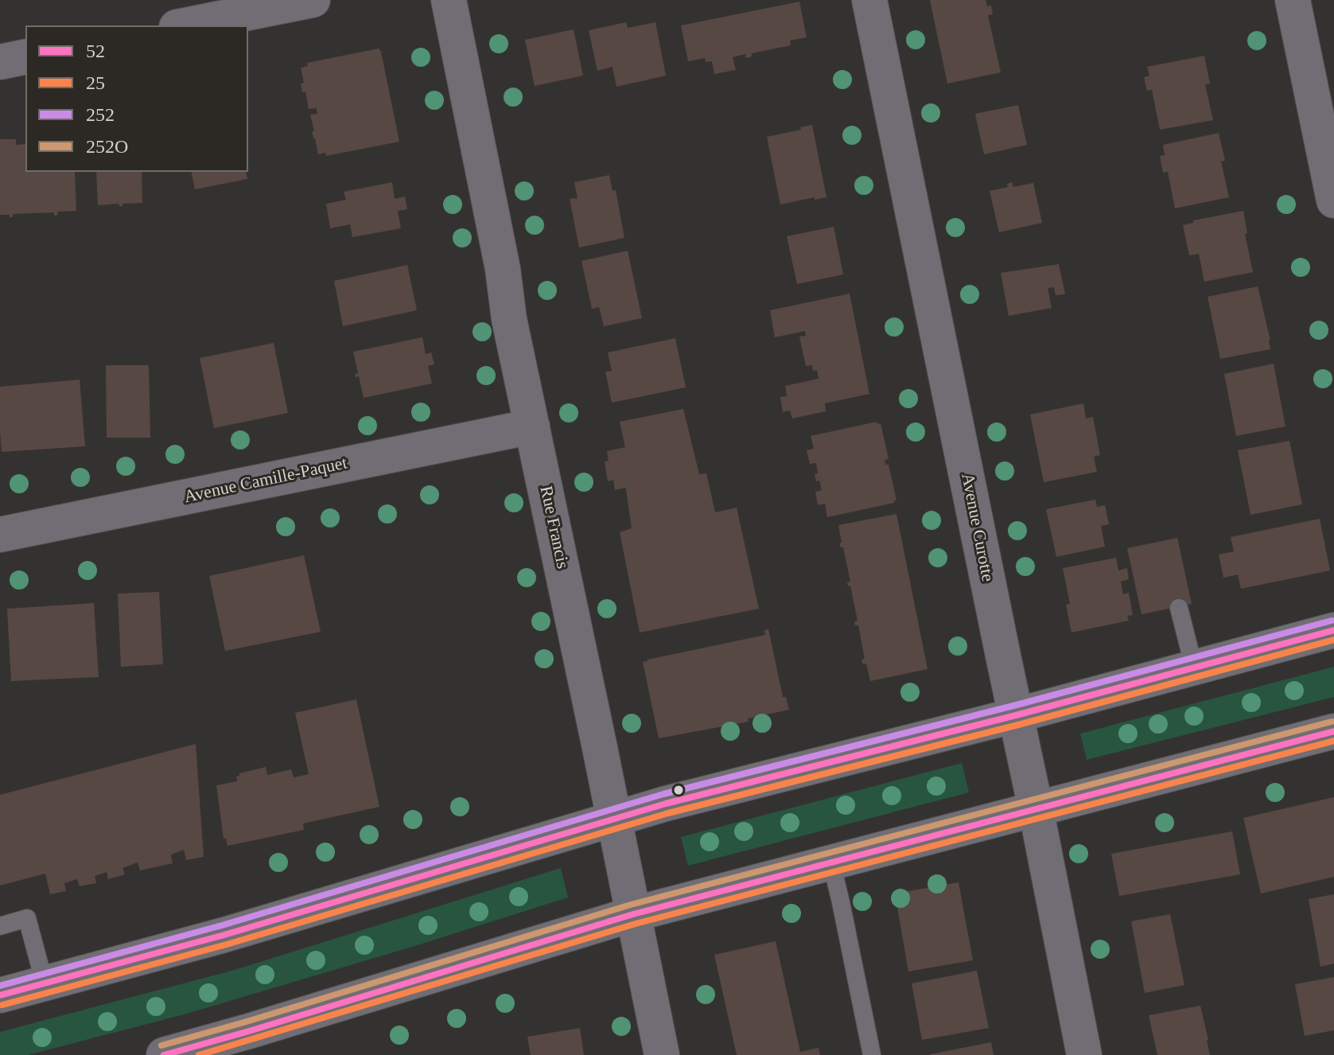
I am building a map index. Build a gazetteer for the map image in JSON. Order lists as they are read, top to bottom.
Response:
{
  "streets": {
    "street": ["Avenue Camille-Paquet", "Rue Francis", "Avenue Curotte"]
  },
  "crossings": [
    ["Avenue Camille-Paquet", "Rue Francis"]
  ],
  "lines": [
    "transit line 252",
    "transit line 52",
    "transit line 25",
    "transit line 252O"
  ],
  "legend": [
    "52",
    "25",
    "252",
    "252O"
  ]
}
